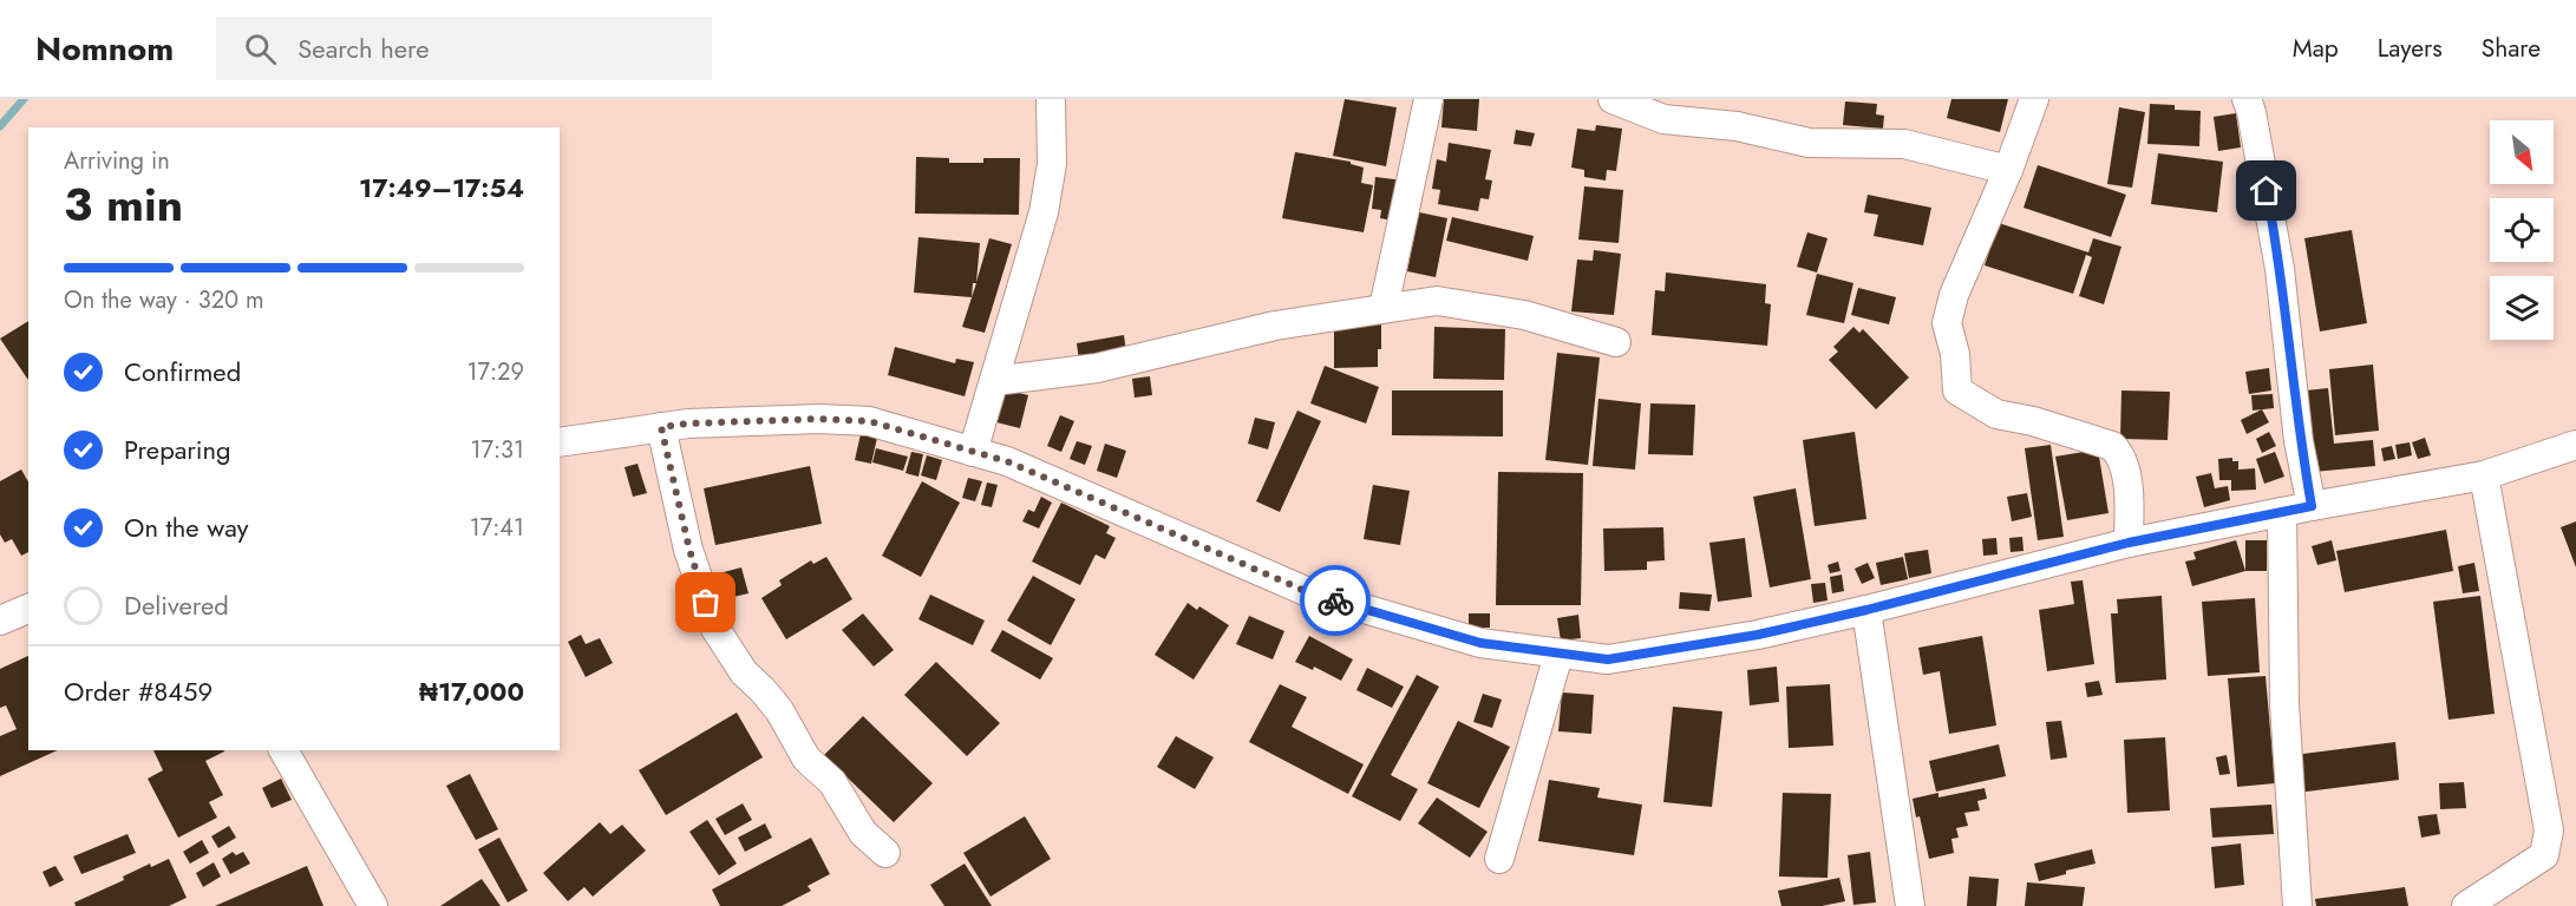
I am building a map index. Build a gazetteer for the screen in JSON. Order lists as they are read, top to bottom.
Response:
{
  "north": "bottom right",
  "page": {
    "header": "Nomnom",
    "search": "Search here",
    "nav": ["Map", "Layers", "Share"],
    "heading": ["3 min", "Arriving in", "17:49–17:54"],
    "panel": ["Order #8459", "₦17,000"],
    "bar": "On the way · 320 m",
    "list": [
      ["Confirmed", "17:29"],
      ["Preparing", "17:31"],
      ["On the way", "17:41"],
      "Delivered"
    ]
  }
}
